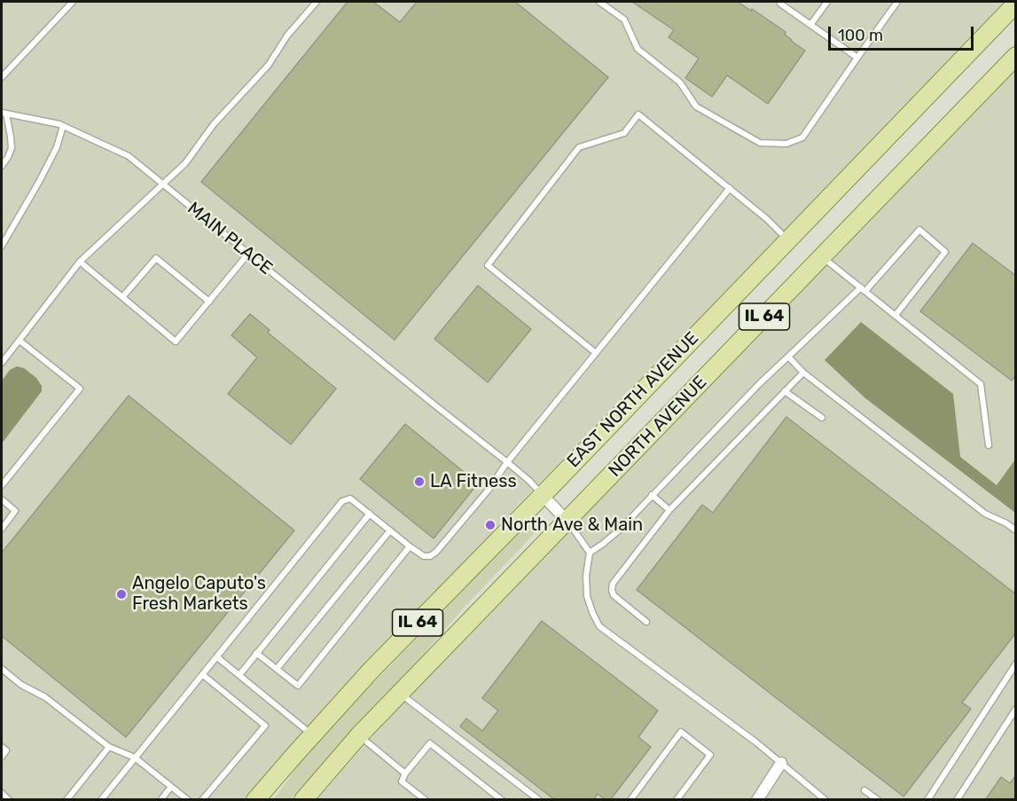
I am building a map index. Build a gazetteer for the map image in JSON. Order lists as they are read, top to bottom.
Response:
{
  "streets": {
    "main road": ["IL 64", "EAST NORTH AVENUE", "NORTH AVENUE"],
    "lane": ["MAIN PLACE"]
  },
  "crossings": [
    ["MAIN PLACE", "EAST NORTH AVENUE"]
  ],
  "places": ["LA Fitness", "North Ave & Main", "Angelo Caputo's Fresh Markets"],
  "scale_bar": "100 m"
}
